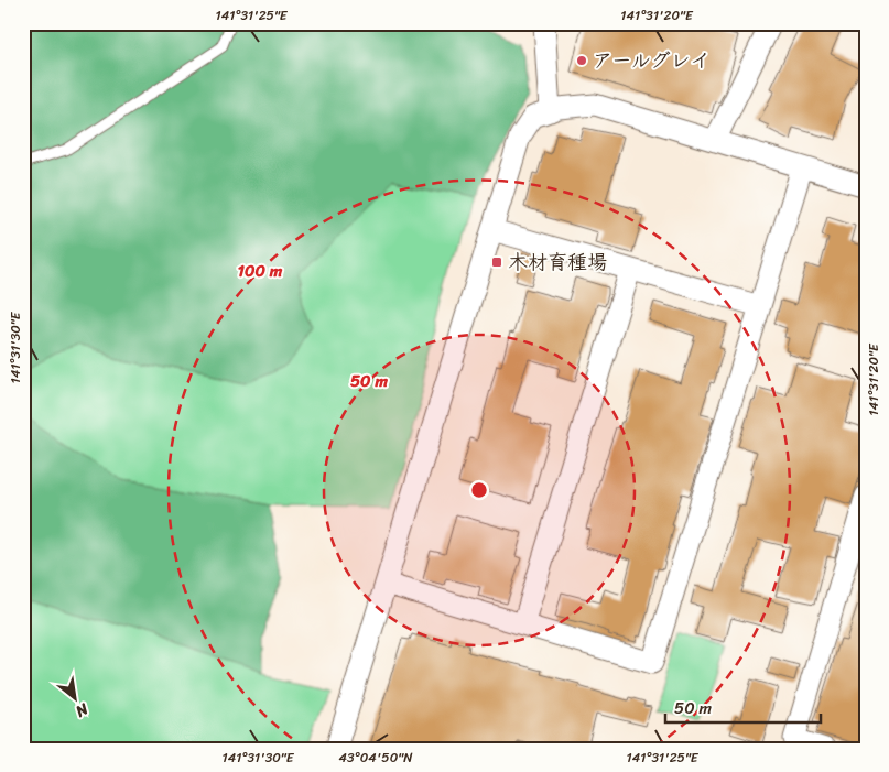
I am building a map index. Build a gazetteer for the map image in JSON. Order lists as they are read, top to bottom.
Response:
{
  "places": {
    "other": ["アールグレイ"],
    "transit": ["木材育種場"]
  },
  "scale_bar": "50 m",
  "north": "bottom right",
  "coordinates": [
    "141°31'25\"E",
    "141°31'20\"E",
    "141°31'30\"E",
    "43°04'50\"N"
  ],
  "rings": ["100 m", "50 m"]
}
